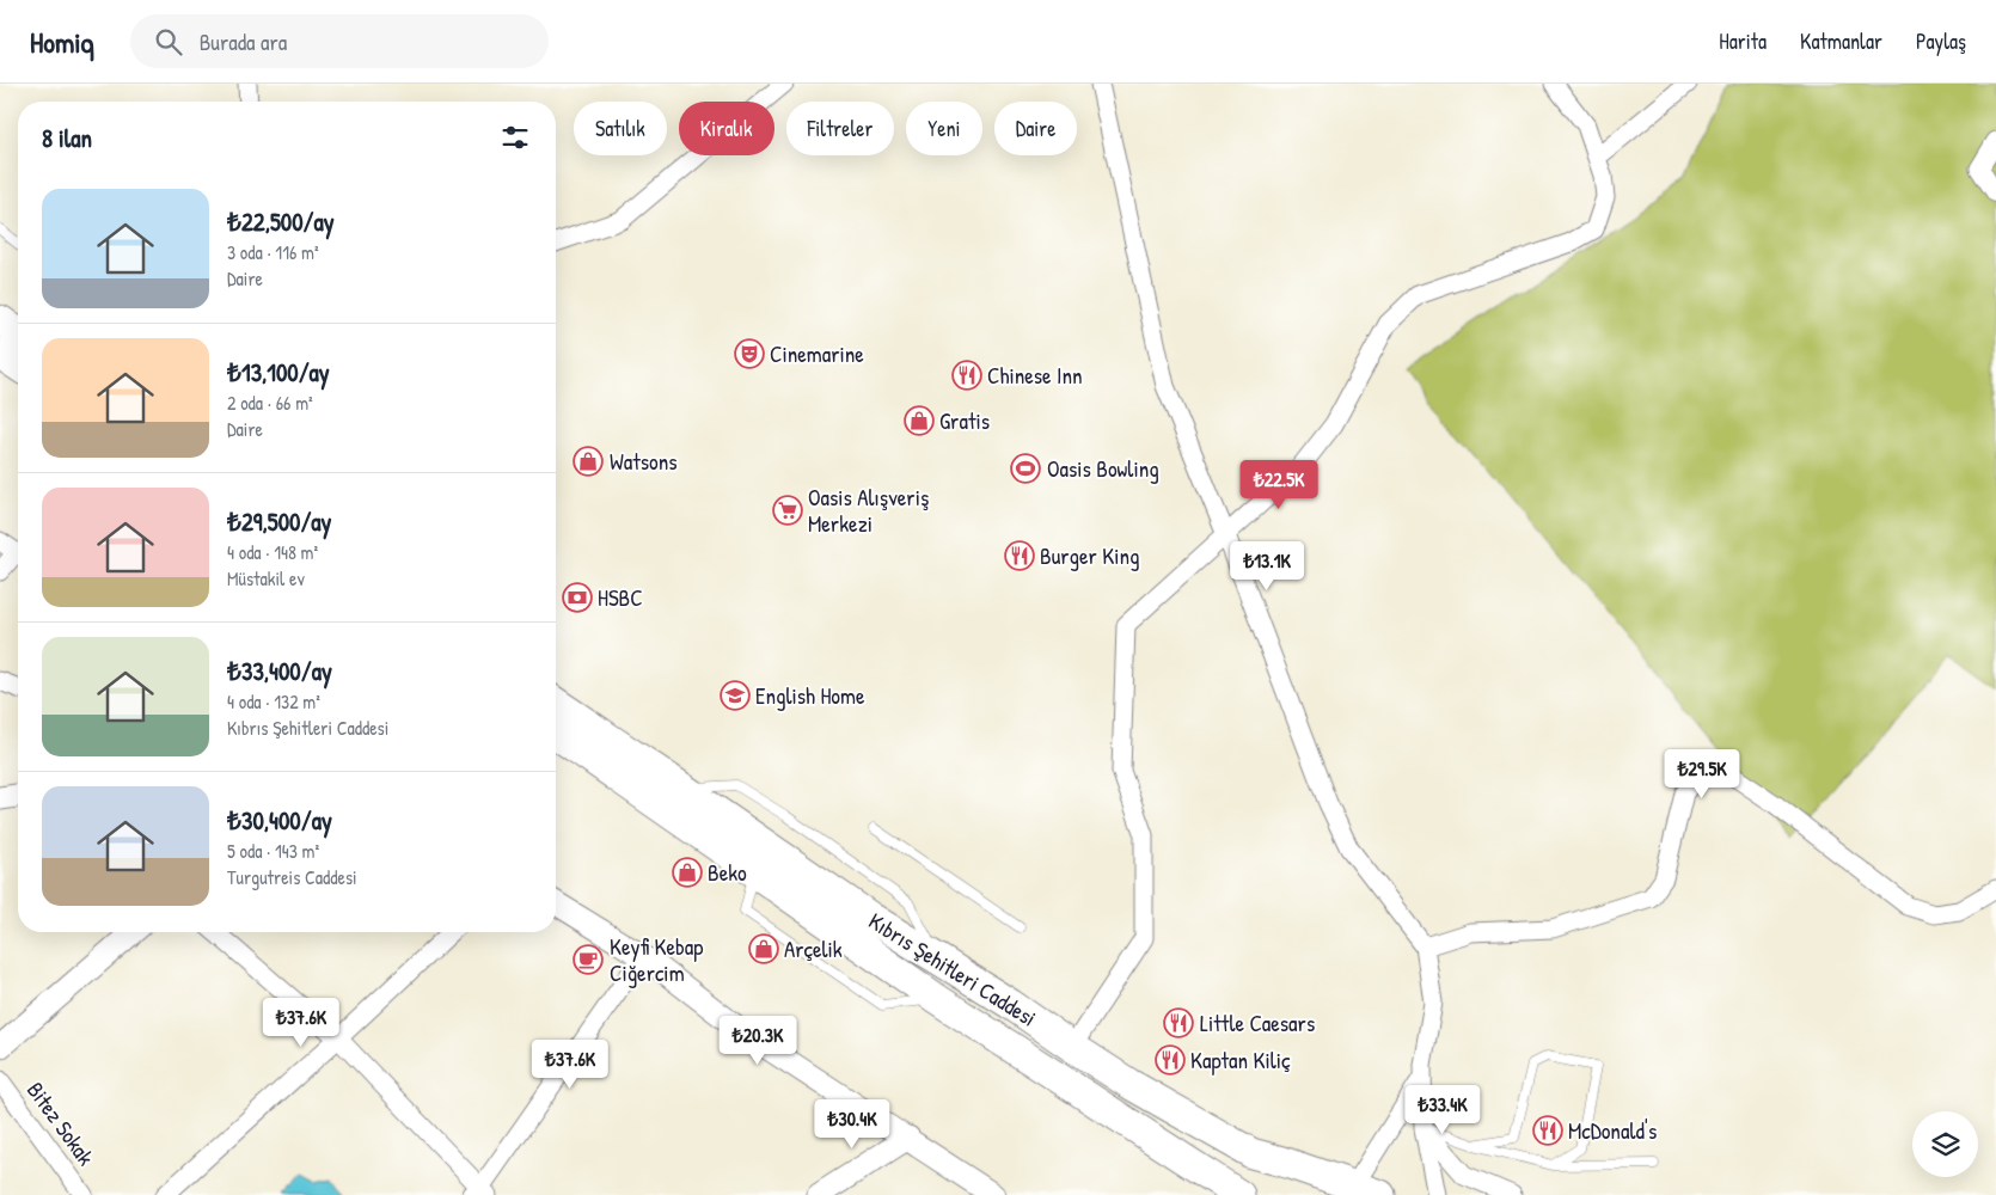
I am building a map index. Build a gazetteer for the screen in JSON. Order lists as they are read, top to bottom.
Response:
{
  "streets": {
    "highway": ["Kıbrıs Şehitleri Caddesi"],
    "street": ["Bitez Sokak"]
  },
  "places": {
    "theatre": ["Cinemarine"],
    "restaurant": [
      "Chinese Inn",
      "Burger King",
      "Little Caesars",
      "Kaptan Kiliç",
      "McDonald's"
    ],
    "shop": [
      "Gratis",
      "Watsons",
      "Beko",
      "Arçelik"
    ],
    "sports": ["Oasis Bowling"],
    "supermarket": ["Oasis Alışveriş Merkezi"],
    "bank": ["HSBC"],
    "school or university": ["English Home"],
    "cafe": ["Keyfi Kebap Ciğercim"]
  },
  "page": {
    "header": "Homiq",
    "search": "Burada ara",
    "nav": ["Harita", "Katmanlar", "Paylaş"],
    "chip": [
      "Satılık",
      "Kiralık",
      "Filtreler",
      "Yeni",
      "Daire"
    ],
    "heading": "8 ilan",
    "list": [
      {
        "name": "₺22,500/ay",
        "note": "3 oda · 116 m² · Daire"
      },
      {
        "name": "₺13,100/ay",
        "note": "2 oda · 66 m² · Daire"
      },
      {
        "name": "₺29,500/ay",
        "note": "4 oda · 148 m² · Müstakil ev"
      },
      {
        "name": "₺33,400/ay",
        "note": "4 oda · 132 m² · Kıbrıs Şehitleri Caddesi"
      },
      {
        "name": "₺30,400/ay",
        "note": "5 oda · 143 m² · Turgutreis Caddesi"
      }
    ],
    "price": [
      "₺22.5K",
      "₺13.1K",
      "₺29.5K",
      "₺37.6K",
      "₺20.3K",
      "₺37.6K",
      "₺33.4K",
      "₺30.4K"
    ]
  }
}
